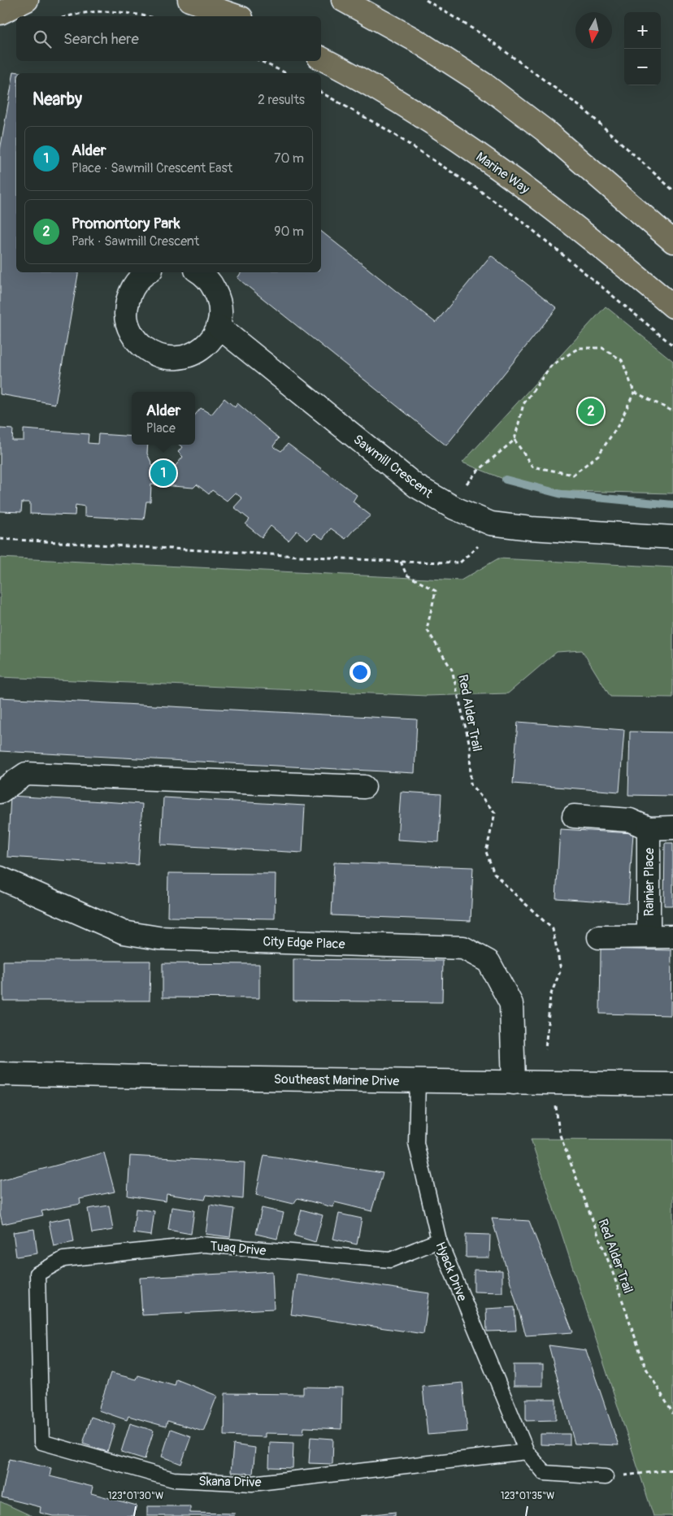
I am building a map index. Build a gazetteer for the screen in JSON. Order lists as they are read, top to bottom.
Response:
{
  "streets": {
    "main road": ["Marine Way"],
    "street": [
      "Sawmill Crescent",
      "Rainier Place",
      "City Edge Place",
      "Southeast Marine Drive"
    ],
    "lane": ["Tuaq Drive", "Hyack Drive", "Skana Drive"],
    "path": ["Red Alder Trail"]
  },
  "crossings": [
    ["City Edge Place", "Southeast Marine Drive"],
    ["Southeast Marine Drive", "Hyack Drive"],
    ["Tuaq Drive", "Hyack Drive"],
    ["Tuaq Drive", "Skana Drive"],
    ["Hyack Drive", "Skana Drive"]
  ],
  "north": "bottom",
  "page": {
    "map_buttons": ["+", "−"],
    "search": "Search here",
    "heading": ["Nearby", "2 results"],
    "list": [
      {
        "mark": "1",
        "name": "Alder",
        "note": "Place · Sawmill Crescent East",
        "value": "70 m"
      },
      {
        "mark": "2",
        "name": "Promontory Park",
        "note": "Park · Sawmill Crescent",
        "value": "90 m"
      }
    ],
    "popup": ["Alder", "Place"],
    "pins": ["2", "1"]
  },
  "coordinates": ["123°01'30\"W", "123°01'35\"W"]
}
